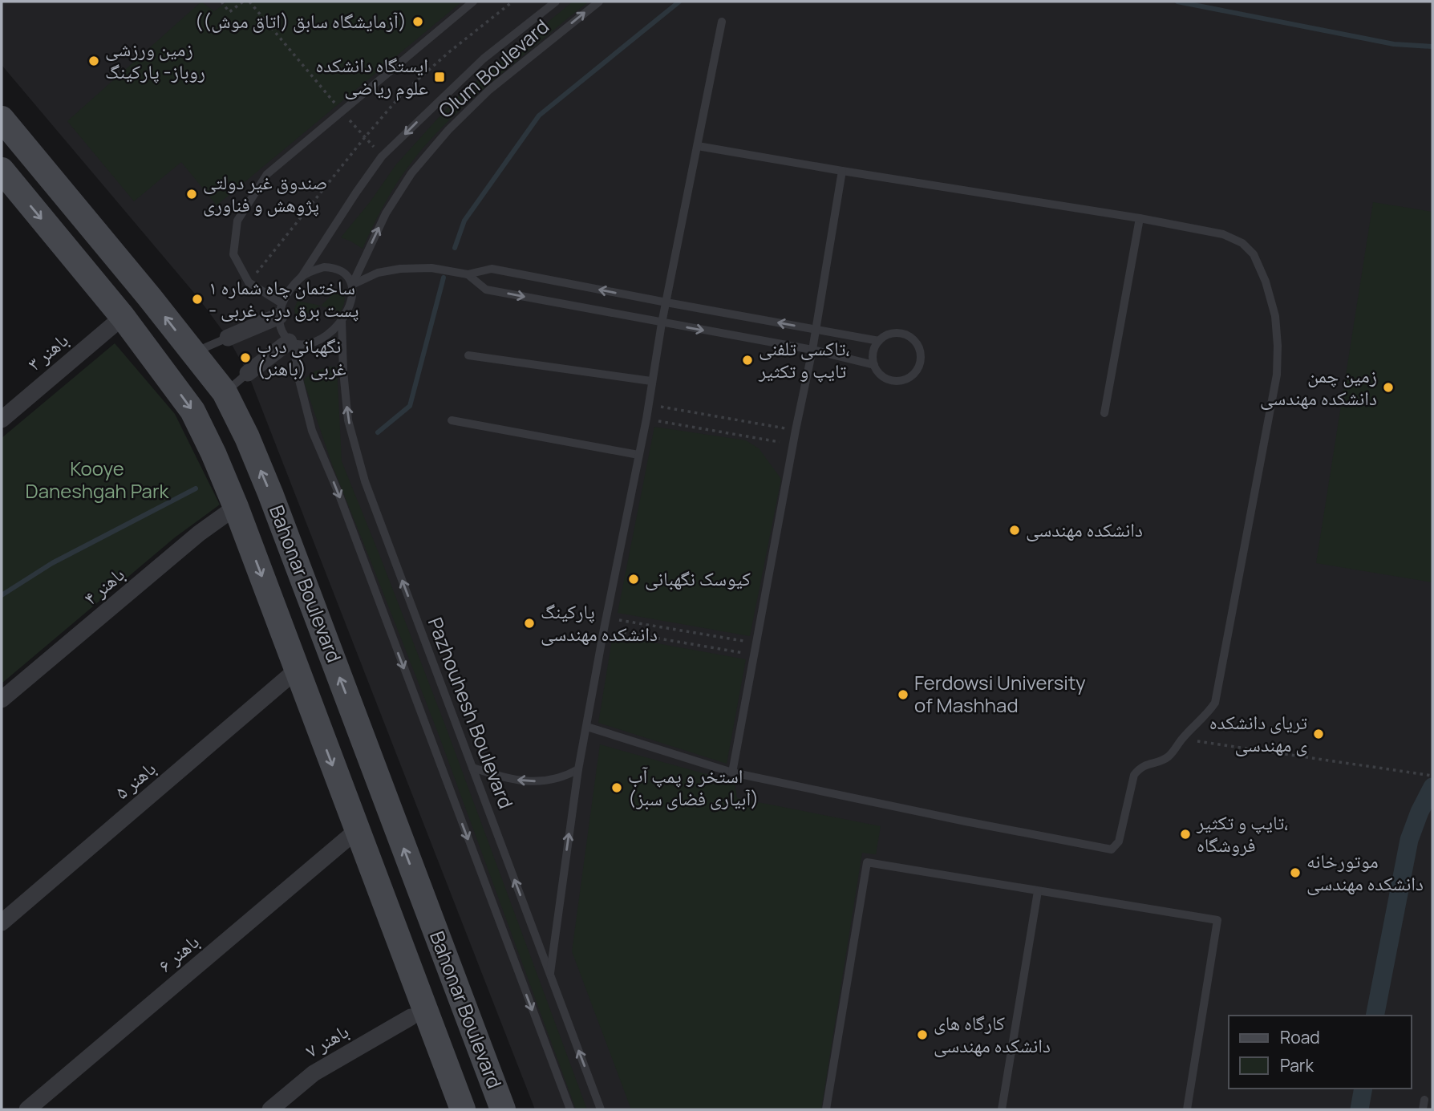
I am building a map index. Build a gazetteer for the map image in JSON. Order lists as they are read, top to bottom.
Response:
{
  "streets": {
    "street": [
      "باهنر ۳",
      "Bahonar Boulevard",
      "باهنر ۴",
      "باهنر ۵",
      "باهنر ۶",
      "باهنر ۷"
    ],
    "lane": ["Olum Boulevard", "Pazhouhesh Boulevard"]
  },
  "crossings": [
    ["Olum Boulevard", "Pazhouhesh Boulevard"],
    ["باهنر ۳", "Bahonar Boulevard"],
    ["Bahonar Boulevard", "باهنر ۴"],
    ["Bahonar Boulevard", "باهنر ۵"],
    ["Bahonar Boulevard", "باهنر ۶"]
  ],
  "parks": ["Kooye Daneshgah Park"],
  "places": {
    "other": [
      "(آزمایشگاه سابق (اتاق موش))",
      "زمین ورزشی روباز- پارکینگ",
      "صندوق غیر دولتی پژوهش و فناوری",
      "ساختمان چاه شماره ۱ - پست برق درب غربی",
      "نگهبانی درب غربی (باهنر)",
      "تاکسی تلفنی، تایپ و تکثیر",
      "زمین چمن دانشکده مهندسی",
      "دانشکده مهندسی",
      "کیوسک نگهبانی",
      "پارکینگ دانشکده مهندسی",
      "Ferdowsi University of Mashhad",
      "تریای دانشکده ی مهندسی",
      "استخر و پمپ آب (آبیاری فضای سبز)",
      "تایپ و تکثیر، فروشگاه",
      "موتورخانه دانشکده مهندسی",
      "کارگاه های دانشکده مهندسی"
    ],
    "transit": ["ایستگاه دانشکده علوم ریاضی"]
  },
  "legend": ["Road", "Park"]
}
